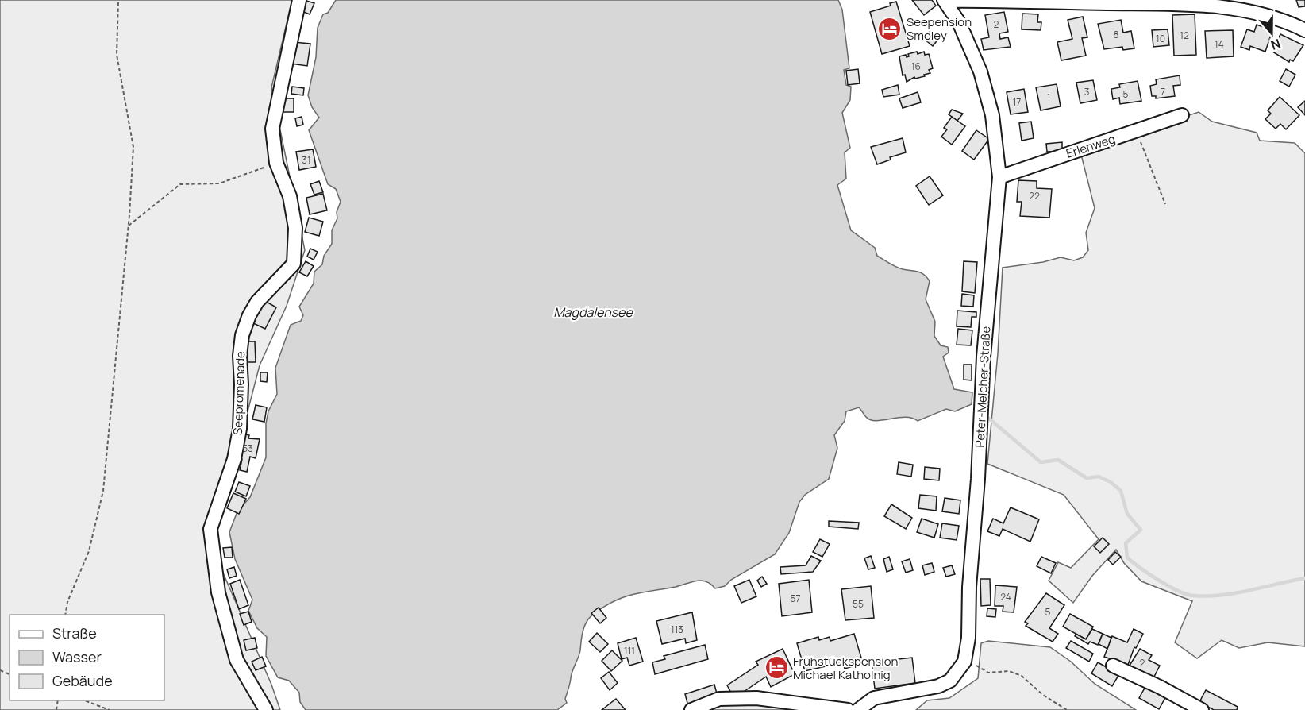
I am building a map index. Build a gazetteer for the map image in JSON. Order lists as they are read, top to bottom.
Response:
{
  "streets": {
    "street": ["Erlenweg", "Peter-Melcher-Straße", "Seepromenade"]
  },
  "crossings": [
    ["Erlenweg", "Peter-Melcher-Straße"]
  ],
  "water": ["Magdalensee"],
  "places": {
    "hotel": ["Seepension Smoley", "Frühstückspension Michael Katholnig"]
  },
  "house_numbers": [
    "2",
    "8",
    "12",
    "10",
    "14",
    "16",
    "3",
    "7",
    "5",
    "1",
    "17",
    "31",
    "22",
    "53",
    "24",
    "57",
    "55",
    "5",
    "113",
    "111",
    "2"
  ],
  "legend": ["Straße", "Wasser", "Gebäude"],
  "north": "bottom"
}
